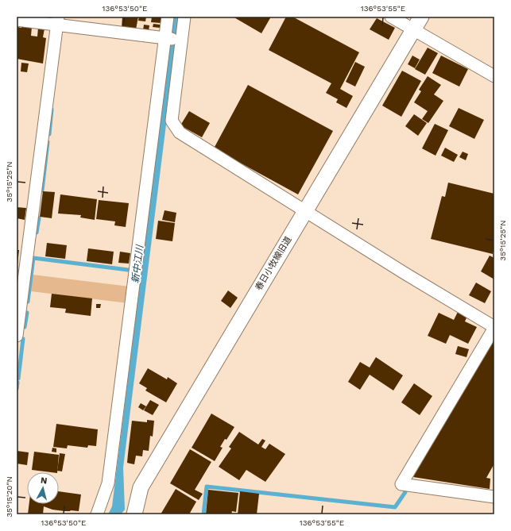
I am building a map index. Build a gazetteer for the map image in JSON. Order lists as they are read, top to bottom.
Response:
{
  "streets": {
    "street": ["春日小牧線旧道"]
  },
  "water": ["新中江川"],
  "north": "top",
  "coordinates": [
    "136°53'50\"E",
    "136°53'55\"E",
    "35°15'25\"N",
    "35°15'20\"N"
  ]
}
